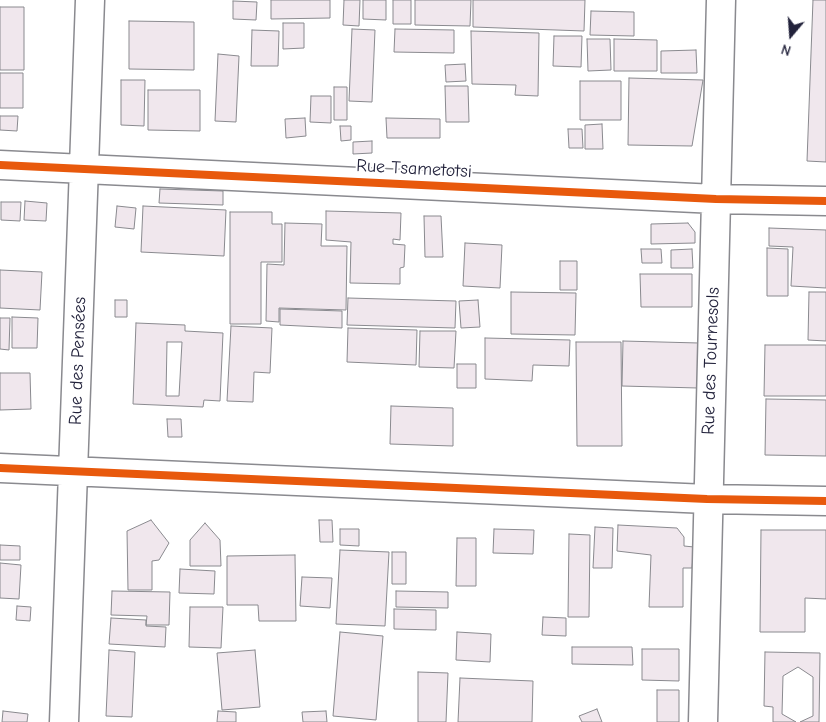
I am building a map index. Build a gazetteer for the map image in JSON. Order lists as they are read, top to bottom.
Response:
{
  "streets": {
    "street": ["Rue Tsametotsi", "Rue des Pensées", "Rue des Tournesols"]
  },
  "crossings": [
    ["Rue Tsametotsi", "Rue des Pensées"],
    ["Rue Tsametotsi", "Rue des Tournesols"]
  ],
  "north": "bottom"
}
